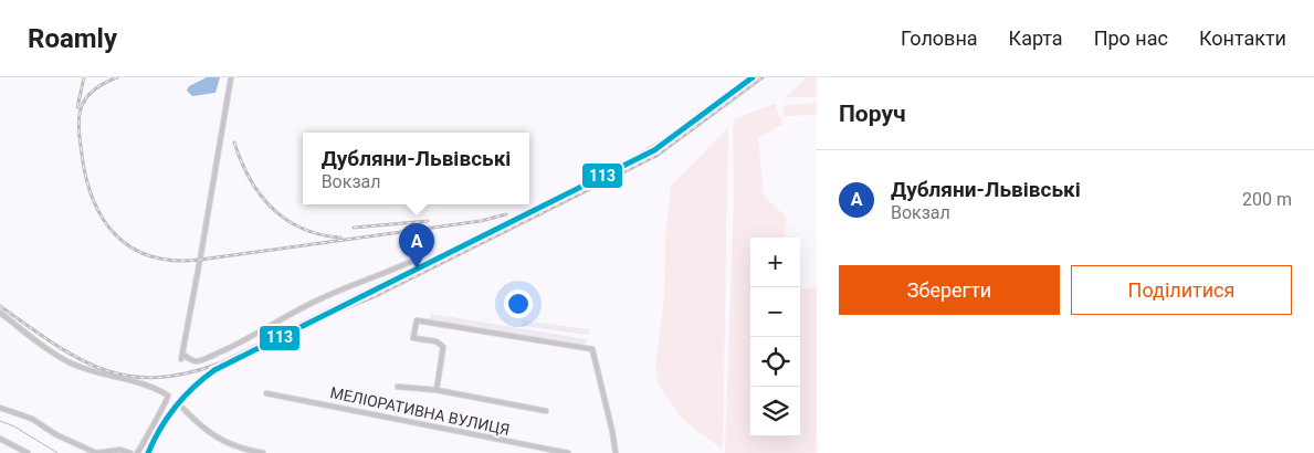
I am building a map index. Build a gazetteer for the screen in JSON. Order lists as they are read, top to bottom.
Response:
{
  "streets": {
    "street": ["МЕЛІОРАТИВНА ВУЛИЦЯ"]
  },
  "lines": ["transit line 113"],
  "page": {
    "header": "Roamly",
    "nav": [
      "Головна",
      "Карта",
      "Про нас",
      "Контакти"
    ],
    "heading": "Поруч",
    "popup": ["Дубляни-Львівські", "Вокзал"],
    "list": [
      {
        "mark": "A",
        "name": "Дубляни-Львівські",
        "note": "Вокзал",
        "value": "200 m"
      }
    ],
    "pins": "A",
    "map_buttons": ["+", "−"],
    "buttons": ["Зберегти", "Поділитися"]
  }
}
